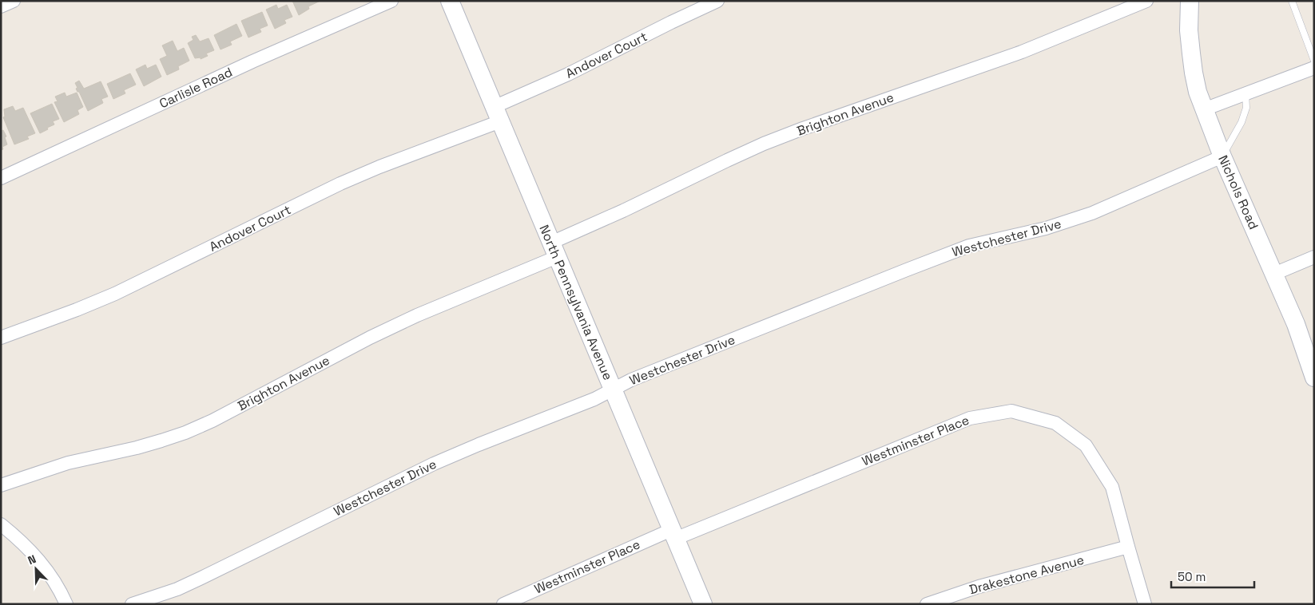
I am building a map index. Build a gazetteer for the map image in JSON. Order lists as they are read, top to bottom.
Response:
{
  "streets": {
    "street": [
      "Andover Court",
      "Carlisle Road",
      "Brighton Avenue",
      "Nichols Road",
      "Westchester Drive",
      "North Pennsylvania Avenue",
      "Westminster Place",
      "Drakestone Avenue"
    ]
  },
  "crossings": [
    ["Andover Court", "North Pennsylvania Avenue"],
    ["Brighton Avenue", "North Pennsylvania Avenue"],
    ["Nichols Road", "Westchester Drive"],
    ["Westchester Drive", "North Pennsylvania Avenue"],
    ["North Pennsylvania Avenue", "Westminster Place"],
    ["Westminster Place", "Drakestone Avenue"]
  ],
  "scale_bar": "50 m",
  "north": "top left"
}
